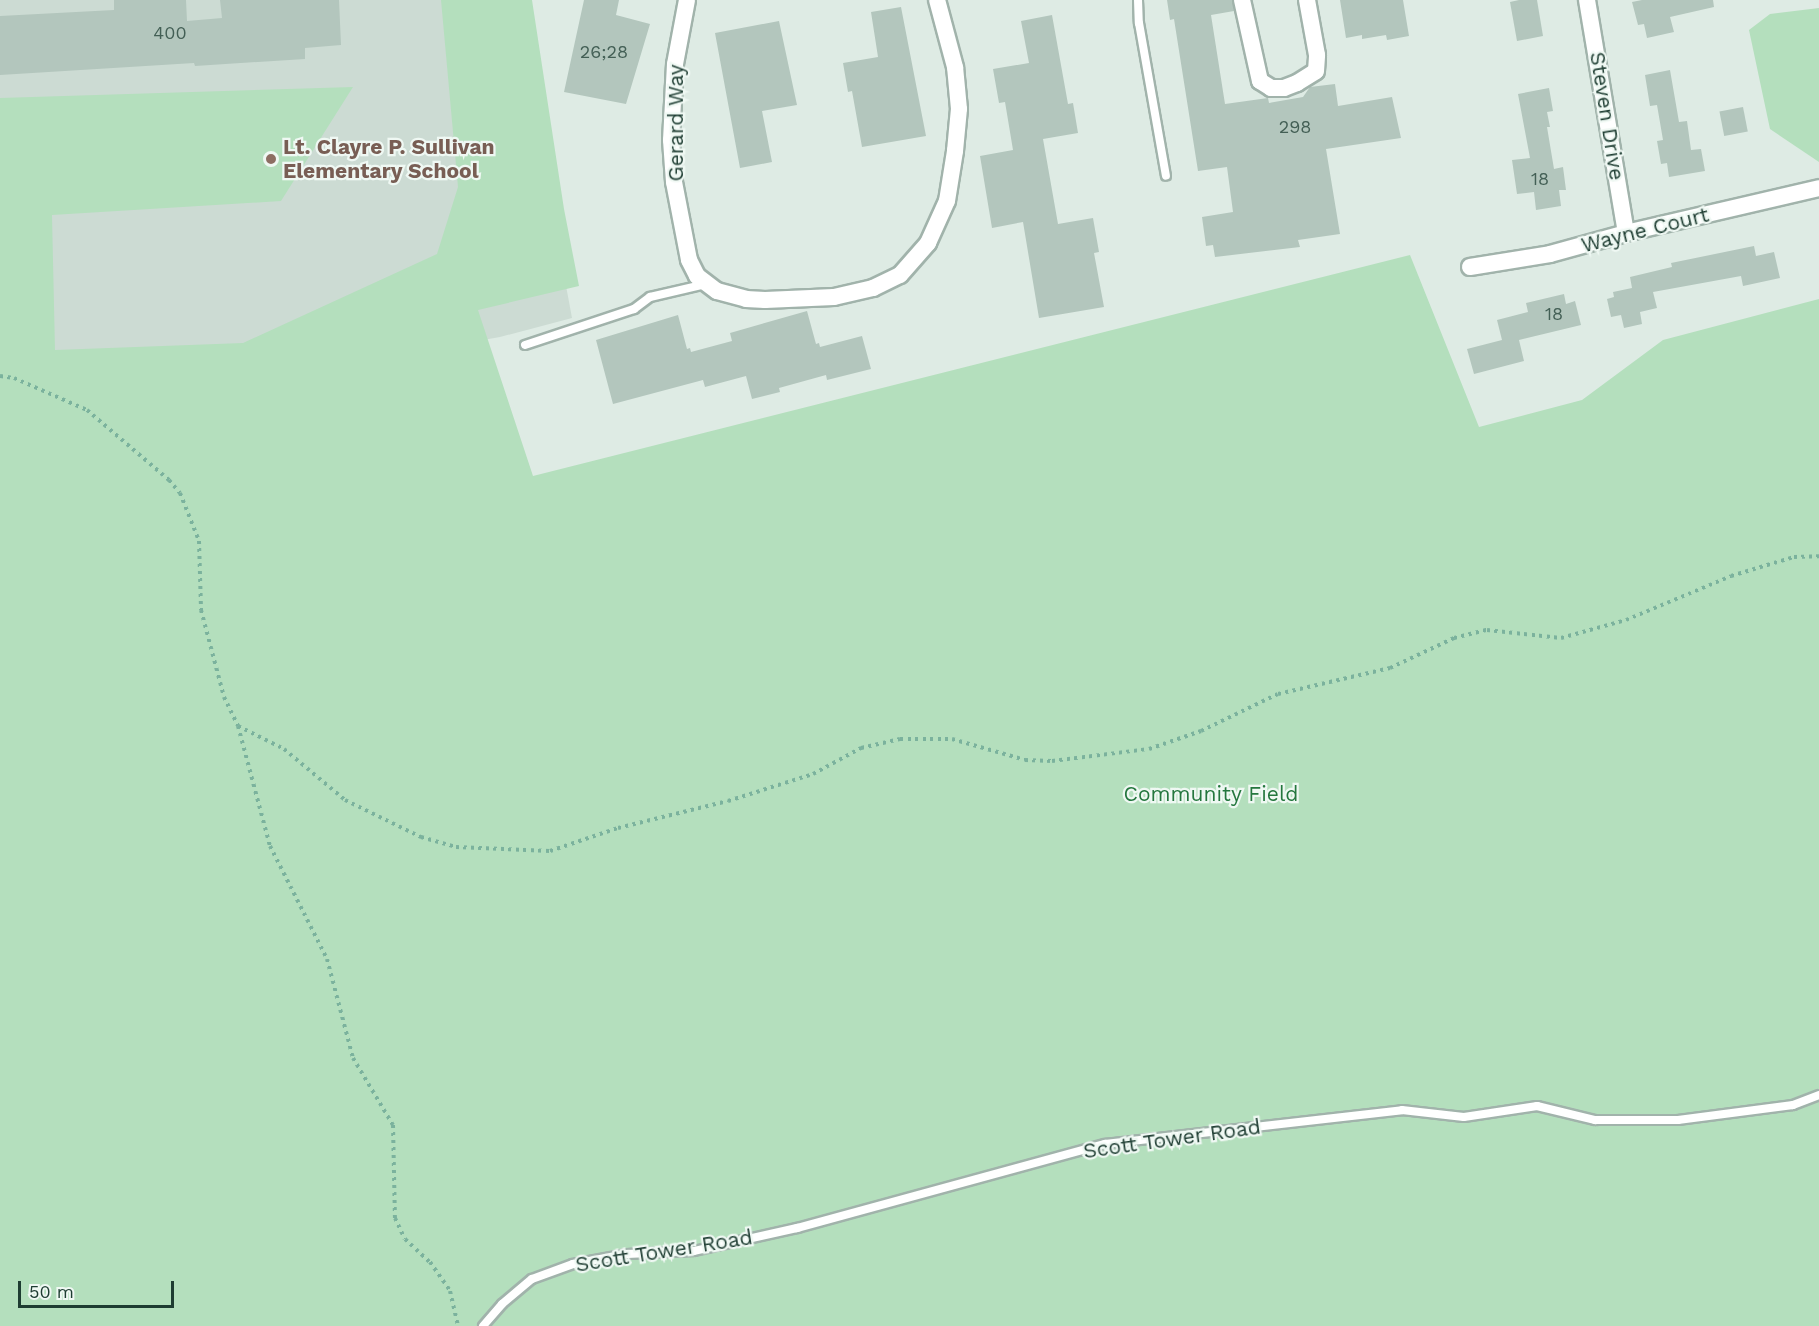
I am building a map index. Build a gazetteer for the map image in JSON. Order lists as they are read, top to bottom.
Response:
{
  "streets": {
    "street": ["Steven Drive", "Gerard Way", "Wayne Court"],
    "lane": ["Scott Tower Road"]
  },
  "crossings": [
    ["Steven Drive", "Wayne Court"]
  ],
  "parks": ["Community Field"],
  "places": ["Lt. Clayre P. Sullivan Elementary School"],
  "house_numbers": [
    "400",
    "26;28",
    "298",
    "18",
    "18"
  ],
  "scale_bar": "50 m"
}
